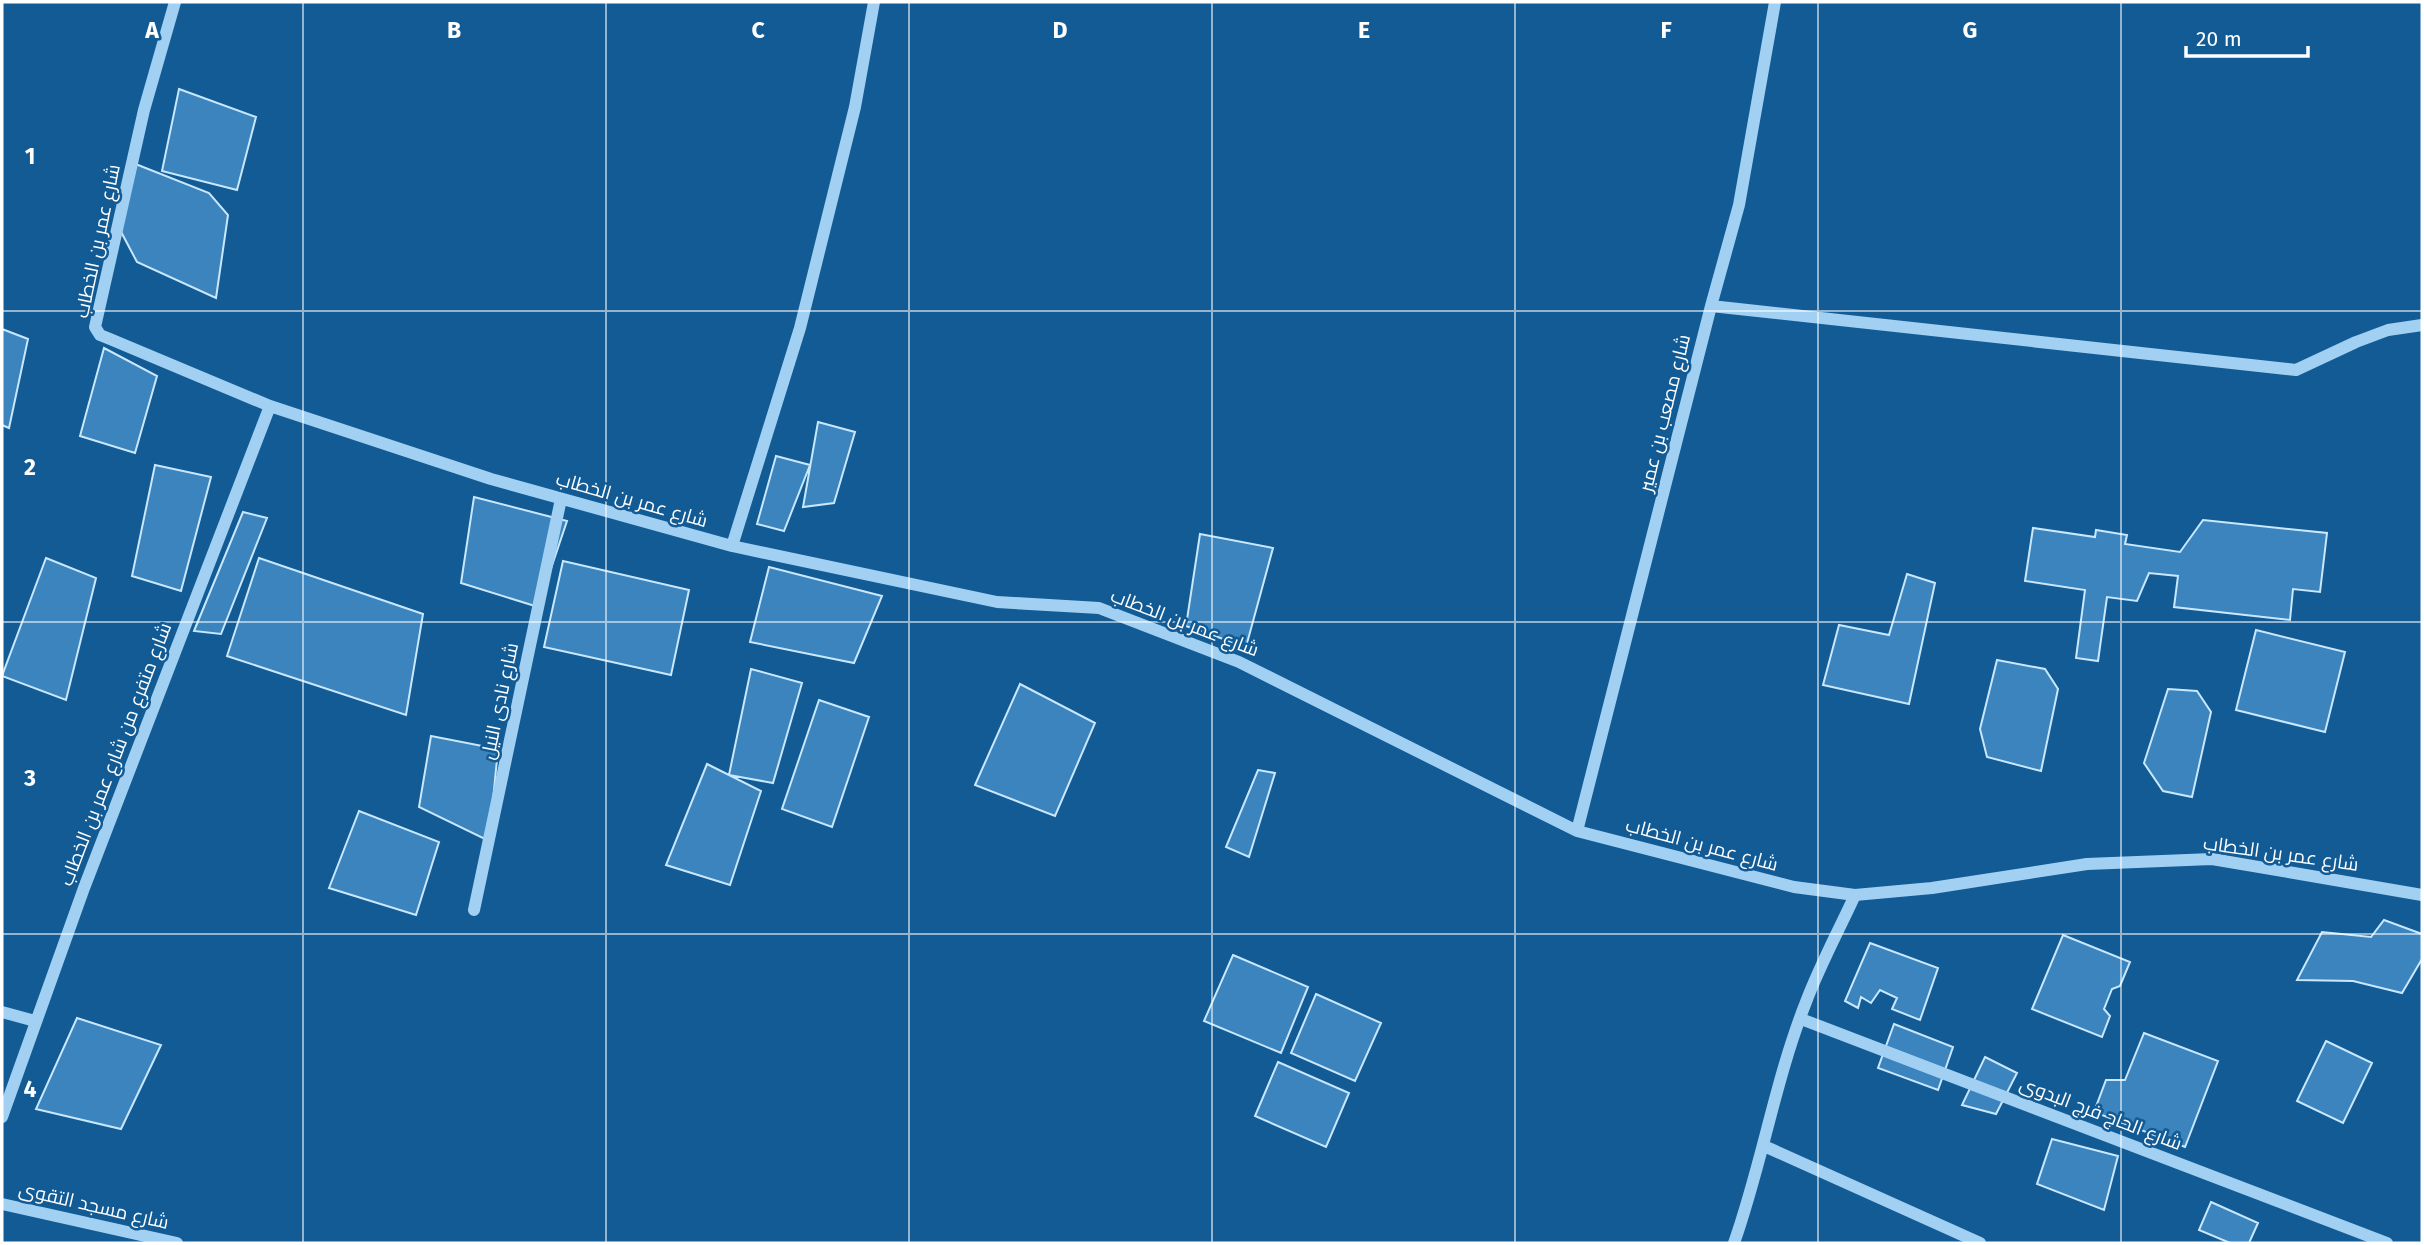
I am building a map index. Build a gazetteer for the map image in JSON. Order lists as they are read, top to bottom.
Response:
{
  "streets": {
    "street": [
      "شارع عمر بن الخطاب",
      "شارع مصعب بن عمير",
      "شارع نادى النيل",
      "شارع متفرع من شارع عمر بن الخطاب",
      "شارع الحاج فرج البدوى",
      "شارع مسجد التقوى"
    ]
  },
  "crossings": [
    ["شارع عمر بن الخطاب", "شارع مصعب بن عمير"],
    ["شارع عمر بن الخطاب", "شارع نادى النيل"],
    ["شارع عمر بن الخطاب", "شارع متفرع من شارع عمر بن الخطاب"]
  ],
  "scale_bar": "20 m",
  "grid": {
    "columns": [
      "A",
      "B",
      "C",
      "D",
      "E",
      "F",
      "G"
    ],
    "rows": [
      "1",
      "2",
      "3",
      "4"
    ]
  }
}
